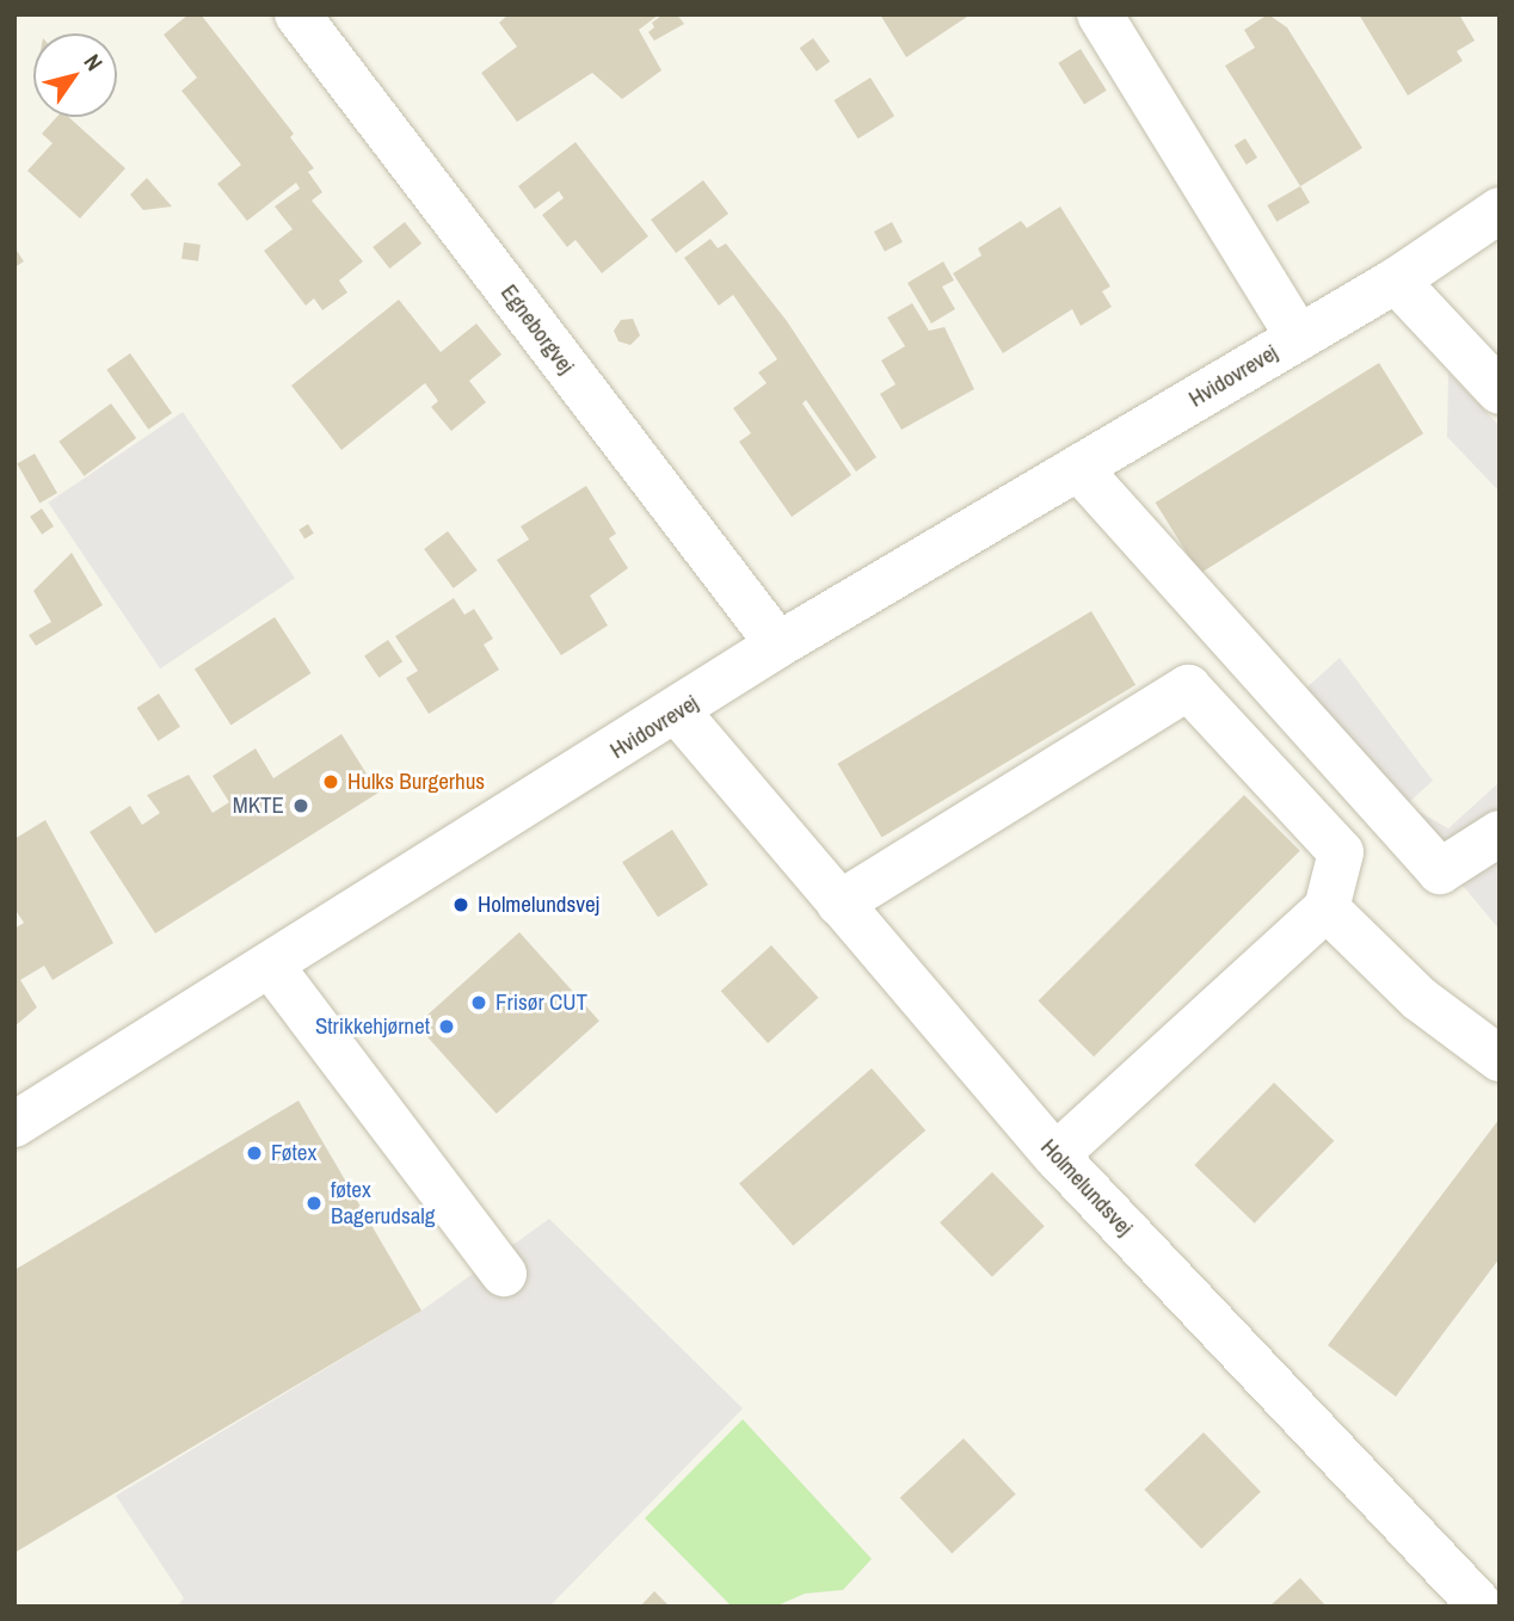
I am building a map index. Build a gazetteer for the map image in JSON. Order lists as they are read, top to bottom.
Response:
{
  "streets": {
    "street": ["Egneborgvej", "Hvidovrevej", "Holmelundsvej"]
  },
  "crossings": [
    ["Egneborgvej", "Hvidovrevej"],
    ["Hvidovrevej", "Holmelundsvej"]
  ],
  "places": [
    "Hulks Burgerhus",
    "MKTE",
    "Holmelundsvej",
    "Frisør CUT",
    "Strikkehjørnet",
    "Føtex",
    "føtex Bagerudsalg"
  ],
  "north": "top right"
}
